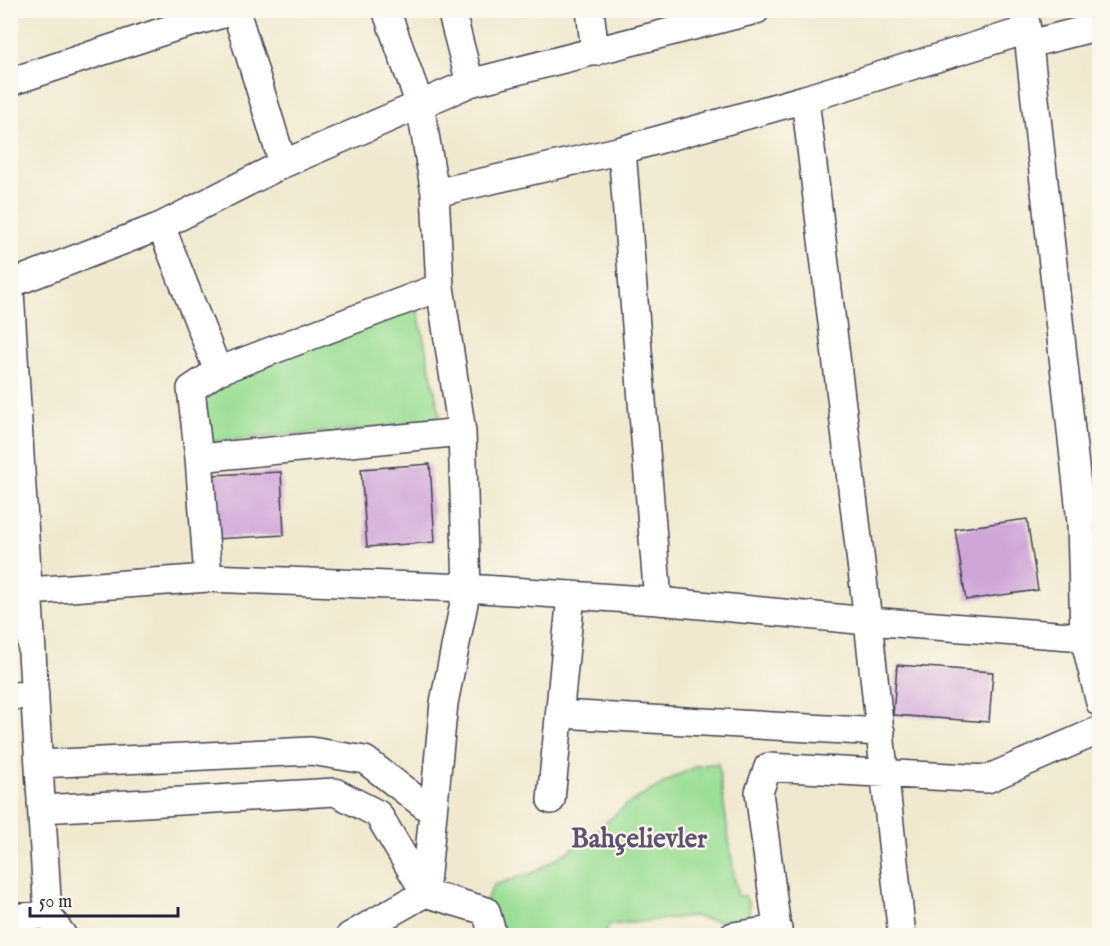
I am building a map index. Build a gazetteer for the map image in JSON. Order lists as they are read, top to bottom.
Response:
{
  "districts": ["Bahçelievler"],
  "scale_bar": "50 m"
}
